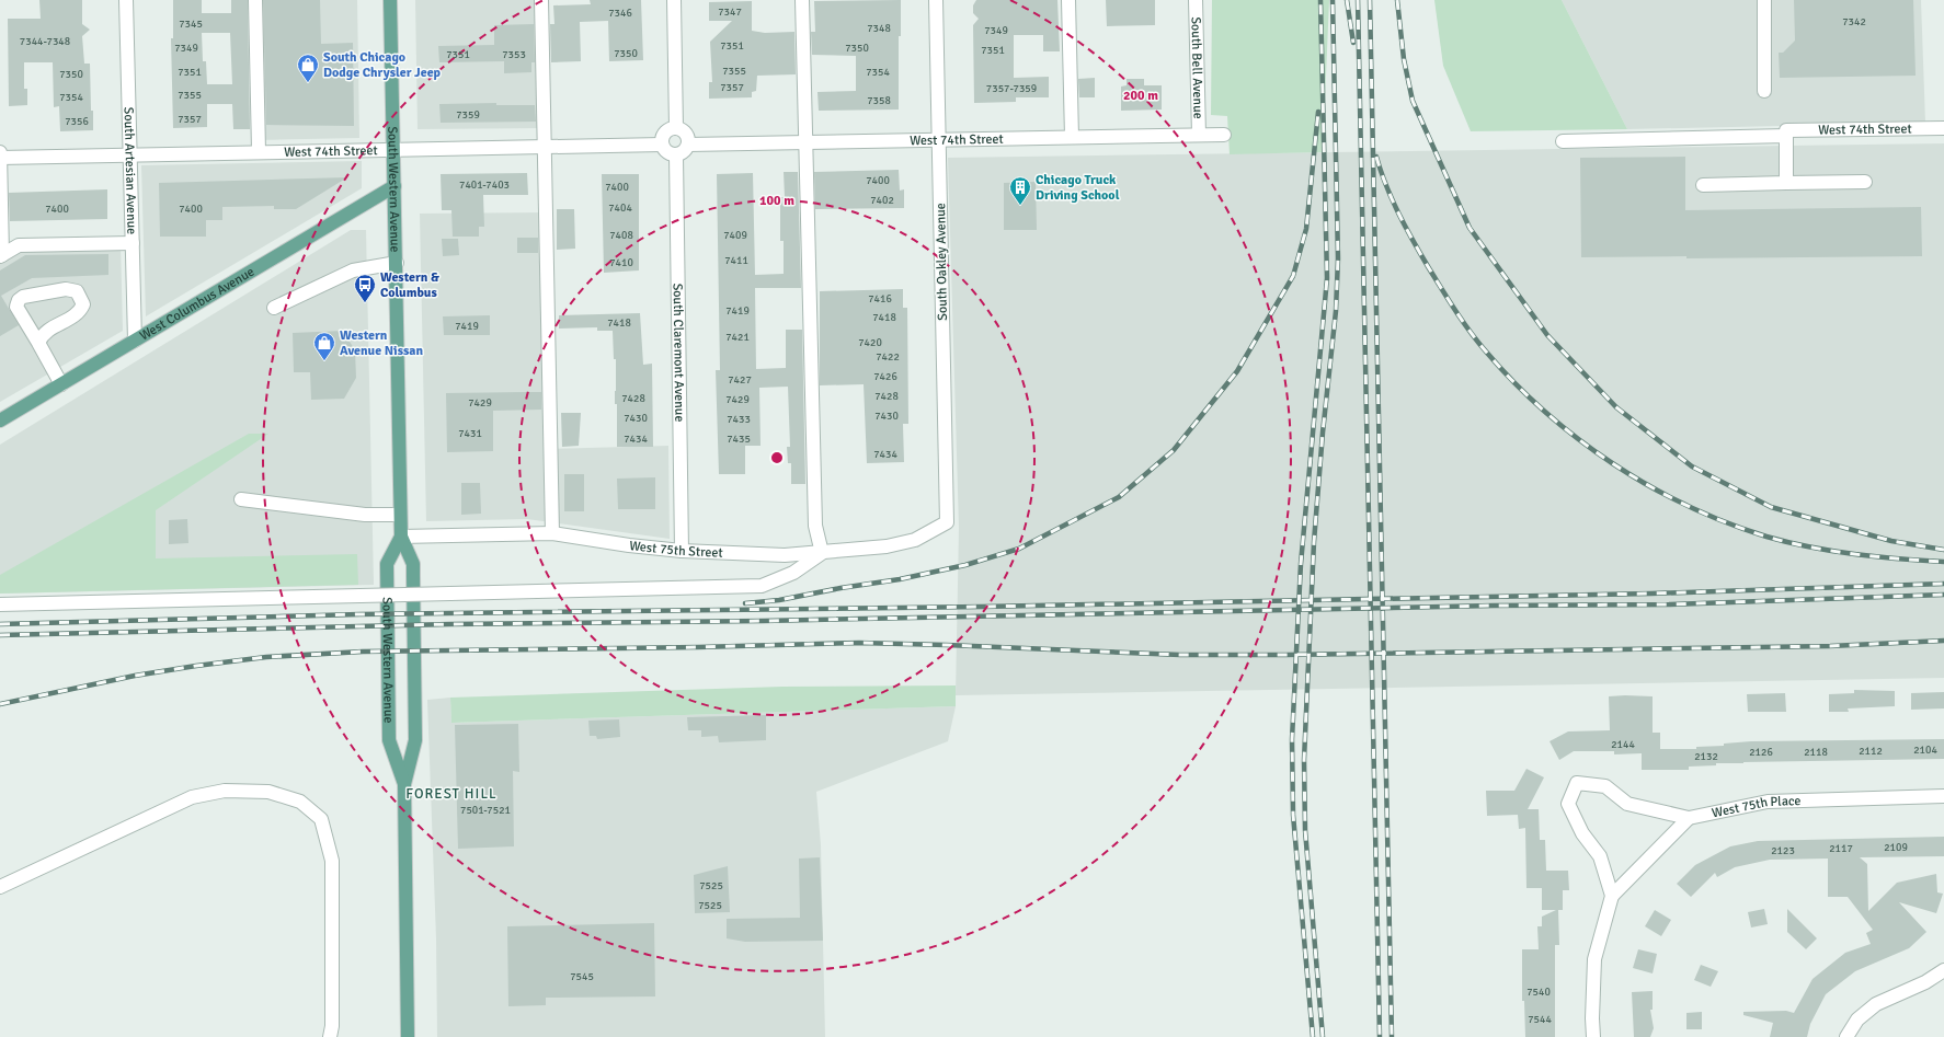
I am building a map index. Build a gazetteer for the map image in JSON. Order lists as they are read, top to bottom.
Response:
{
  "streets": {
    "main road": ["South Western Avenue", "West Columbus Avenue"],
    "street": [
      "South Bell Avenue",
      "West 74th Street",
      "South Artesian Avenue",
      "South Oakley Avenue",
      "South Claremont Avenue",
      "West 75th Street",
      "West 75th Place"
    ]
  },
  "crossings": [
    ["South Bell Avenue", "West 74th Street"],
    ["West 74th Street", "South Artesian Avenue"],
    ["West 74th Street", "South Western Avenue"],
    ["West 74th Street", "South Oakley Avenue"],
    ["West 74th Street", "South Claremont Avenue"],
    ["South Artesian Avenue", "West Columbus Avenue"],
    ["South Western Avenue", "West Columbus Avenue"],
    ["South Western Avenue", "West 75th Street"],
    ["South Oakley Avenue", "West 75th Street"],
    ["South Claremont Avenue", "West 75th Street"]
  ],
  "districts": ["FOREST HILL"],
  "places": {
    "shop": ["South Chicago Dodge Chrysler Jeep", "Western Avenue Nissan"],
    "building": ["Chicago Truck Driving School"],
    "bus stop": ["Western & Columbus"]
  },
  "house_numbers": [
    "7347",
    "7346",
    "7342",
    "7345",
    "7348",
    "7349",
    "7344-7348",
    "7351",
    "7349",
    "7350",
    "7351",
    "7350",
    "7351",
    "7353",
    "7355",
    "7351",
    "7354",
    "7350",
    "7357",
    "7357-7359",
    "7355",
    "7354",
    "7358",
    "7359",
    "7357",
    "7356",
    "7400",
    "7401-7403",
    "7400",
    "7402",
    "7404",
    "7400",
    "7400",
    "7408",
    "7409",
    "7411",
    "7410",
    "7416",
    "7419",
    "7418",
    "7418",
    "7419",
    "7421",
    "7420",
    "7422",
    "7426",
    "7427",
    "7428",
    "7428",
    "7429",
    "7429",
    "7430",
    "7430",
    "7433",
    "7431",
    "7434",
    "7435",
    "7434",
    "2144",
    "2104",
    "2112",
    "2126",
    "2118",
    "2132",
    "7501-7521",
    "2109",
    "2117",
    "2123",
    "7525",
    "7525",
    "7545",
    "7540",
    "7544"
  ],
  "rings": ["200 m", "100 m"]
}
